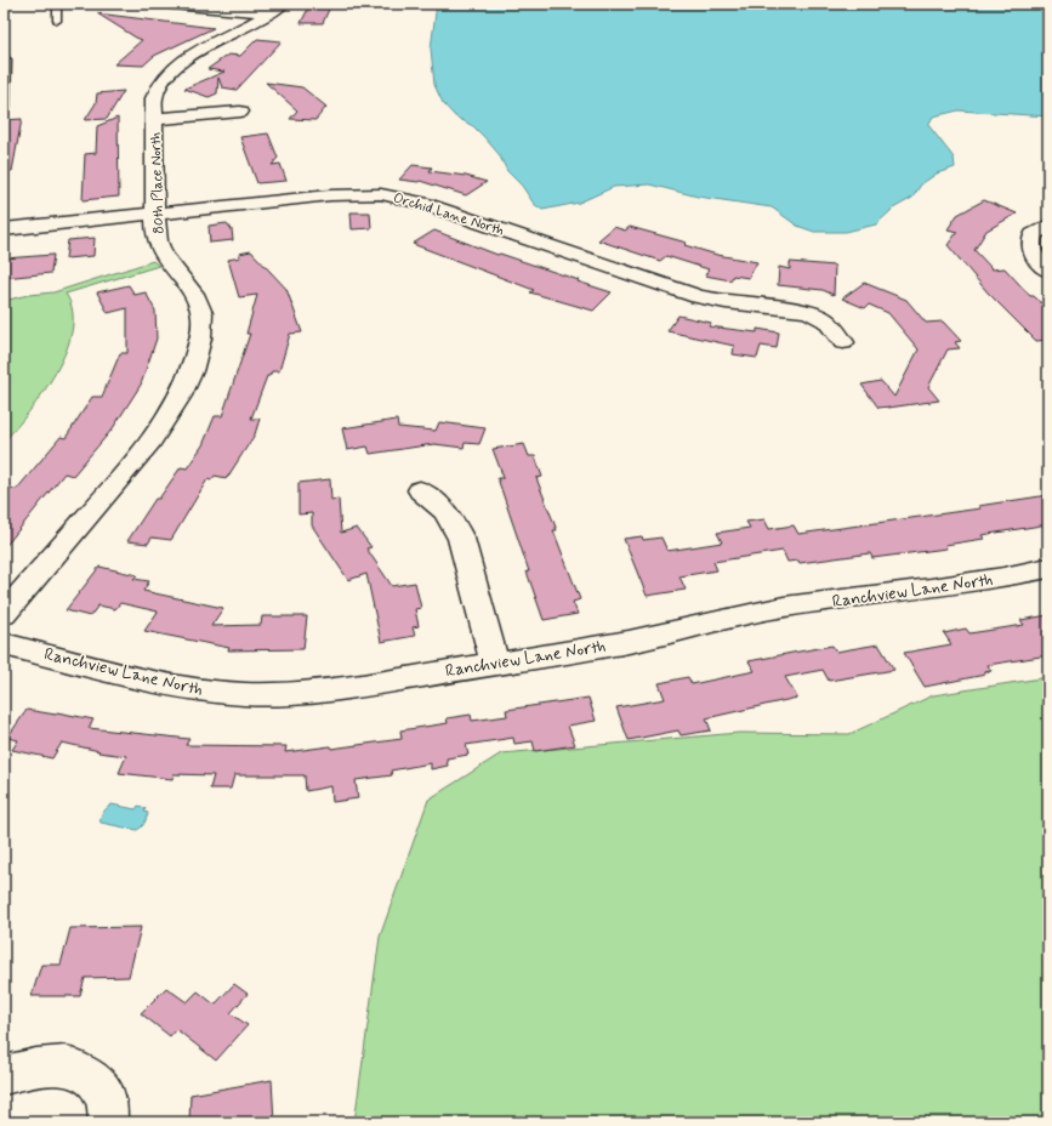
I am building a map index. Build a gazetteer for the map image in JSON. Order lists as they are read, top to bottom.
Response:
{
  "streets": {
    "street": ["80th Place North", "Orchid Lane North", "Ranchview Lane North"]
  },
  "crossings": [
    ["80th Place North", "Orchid Lane North"]
  ]
}
